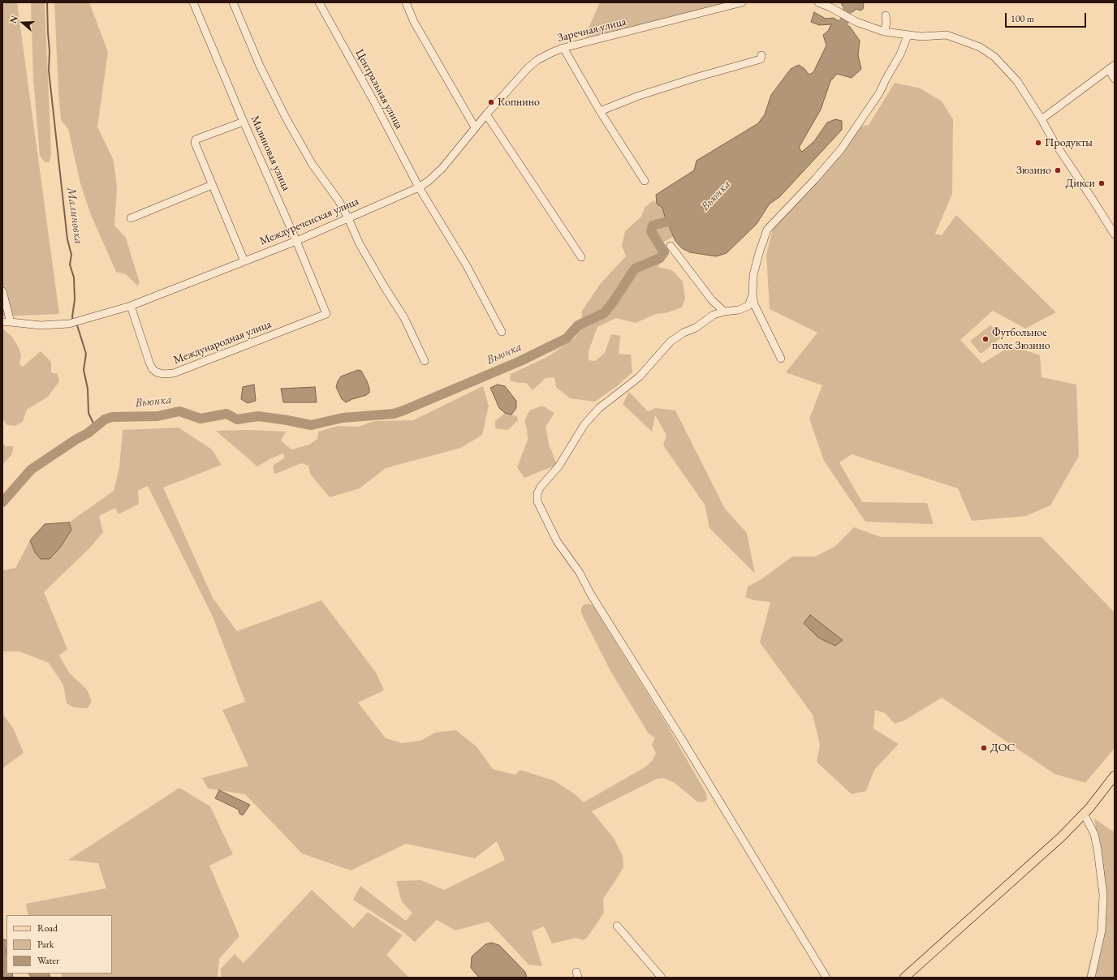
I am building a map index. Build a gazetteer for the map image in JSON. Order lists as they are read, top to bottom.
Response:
{
  "streets": {
    "street": [
      "Заречная улица",
      "Центральная улица",
      "Малиновая улица",
      "Междуреченская улица",
      "Международная улица"
    ]
  },
  "crossings": [
    ["Заречная улица", "Междуреченская улица"],
    ["Центральная улица", "Междуреченская улица"],
    ["Малиновая улица", "Междуреченская улица"],
    ["Малиновая улица", "Международная улица"],
    ["Междуреченская улица", "Международная улица"]
  ],
  "water": ["Вьюнка", "Малиновка"],
  "places": [
    "Копнино",
    "Продукты",
    "Зюзино",
    "Дикси",
    "Футбольное поле Зюзино",
    "ДОС"
  ],
  "legend": ["Road", "Park", "Water"],
  "scale_bar": "100 m",
  "north": "left"
}
